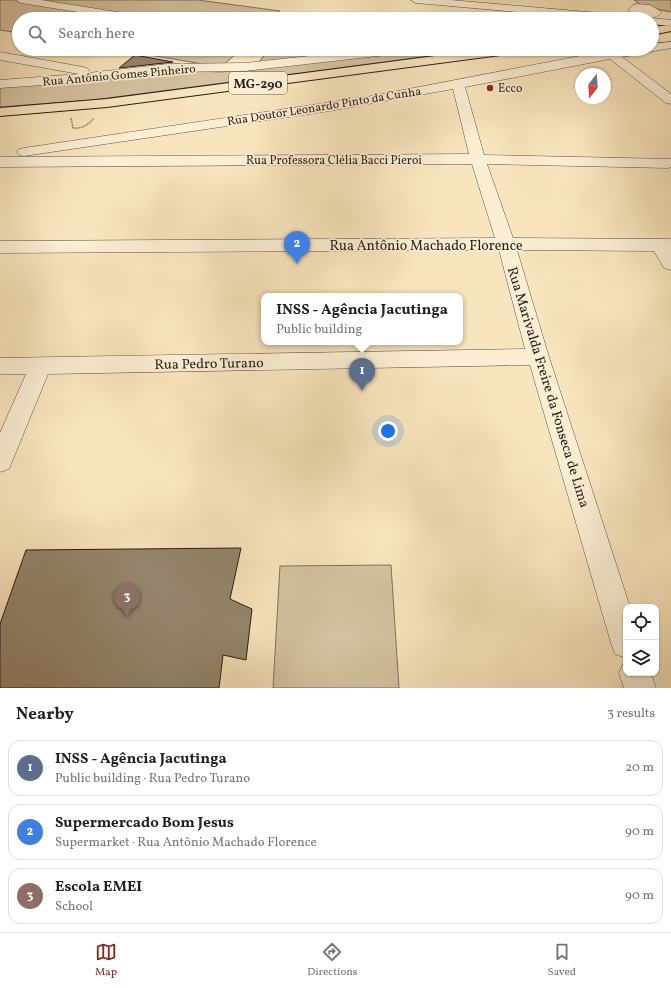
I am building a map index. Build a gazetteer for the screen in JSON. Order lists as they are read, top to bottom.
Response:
{
  "streets": {
    "highway": ["MG-290"],
    "street": [
      "Rua Antônio Gomes Pinheiro",
      "Rua Doutor Leonardo Pinto da Cunha",
      "Rua Professora Clélia Bacci Pieroi",
      "Rua Antônio Machado Florence",
      "Rua Pedro Turano",
      "Rua Marivalda Freire da Fonseca de Lima"
    ]
  },
  "crossings": [
    ["Rua Doutor Leonardo Pinto da Cunha", "Rua Marivalda Freire da Fonseca de Lima"],
    ["Rua Professora Clélia Bacci Pieroi", "Rua Marivalda Freire da Fonseca de Lima"],
    ["Rua Antônio Machado Florence", "Rua Marivalda Freire da Fonseca de Lima"],
    ["Rua Pedro Turano", "Rua Marivalda Freire da Fonseca de Lima"]
  ],
  "places": ["Ecco"],
  "north": "bottom",
  "page": {
    "search": "Search here",
    "pins": ["2", "1", "3"],
    "popup": ["INSS - Agência Jacutinga", "Public building"],
    "heading": ["Nearby", "3 results"],
    "list": [
      {
        "mark": "1",
        "name": "INSS - Agência Jacutinga",
        "note": "Public building · Rua Pedro Turano",
        "value": "20 m"
      },
      {
        "mark": "2",
        "name": "Supermercado Bom Jesus",
        "note": "Supermarket · Rua Antônio Machado Florence",
        "value": "90 m"
      },
      {
        "mark": "3",
        "name": "Escola EMEI",
        "note": "School",
        "value": "90 m"
      }
    ],
    "nav": ["Map", "Directions", "Saved"]
  }
}
